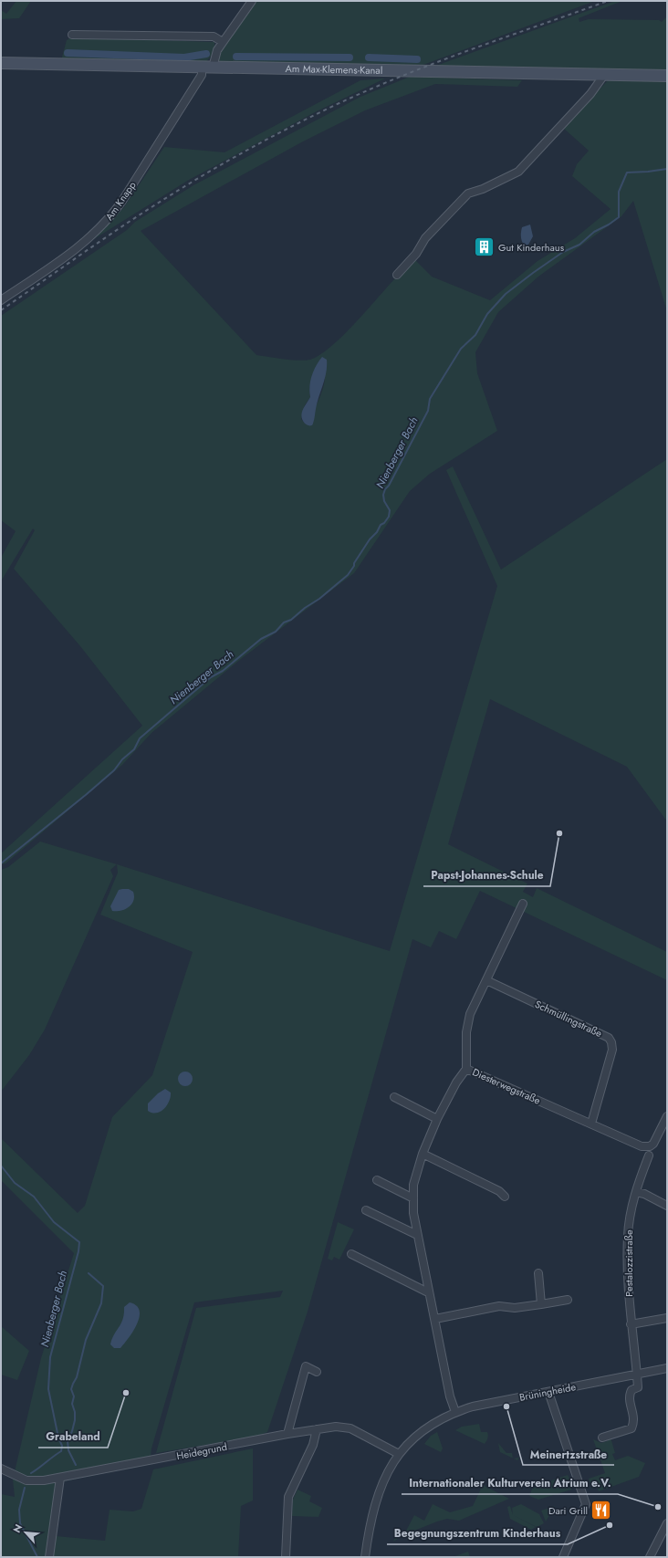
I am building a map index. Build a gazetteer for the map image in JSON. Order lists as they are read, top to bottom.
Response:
{
  "streets": {
    "main road": ["Am Max-Klemens-Kanal"],
    "street": [
      "Am Knapp",
      "Schmüllingstraße",
      "Diesterwegstraße",
      "Pestalozzistraße",
      "Brüningheide",
      "Heidegrund"
    ]
  },
  "crossings": [
    ["Am Max-Klemens-Kanal", "Am Knapp"],
    ["Schmüllingstraße", "Diesterwegstraße"],
    ["Pestalozzistraße", "Brüningheide"],
    ["Brüningheide", "Heidegrund"]
  ],
  "water": ["Nienberger Bach"],
  "places": {
    "building": ["Gut Kinderhaus"],
    "other": [
      "Papst-Johannes-Schule",
      "Grabeland",
      "Meinertzstraße",
      "Internationaler Kulturverein Atrium e.V.",
      "Begegnungszentrum Kinderhaus"
    ],
    "restaurant": ["Dari Grill"]
  },
  "north": "top left"
}
